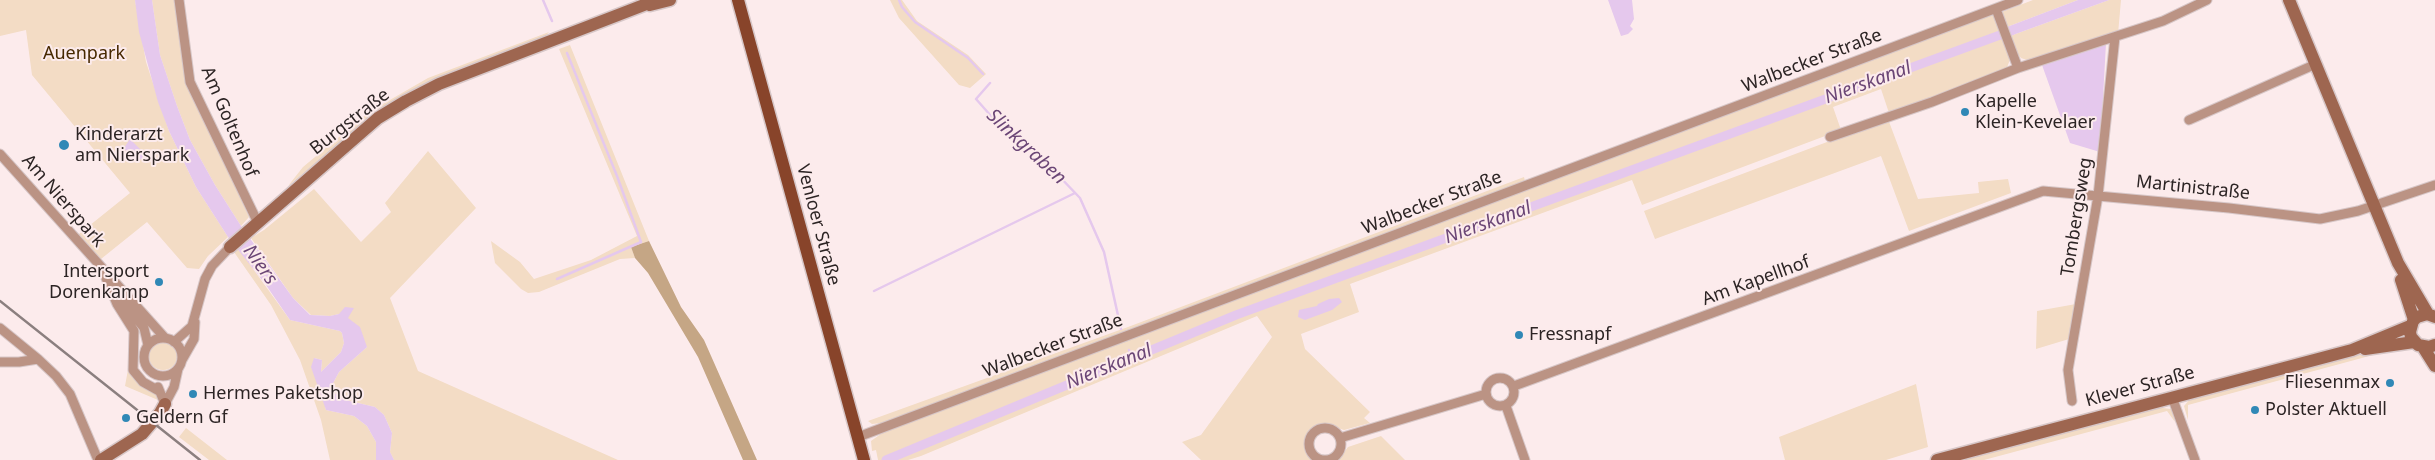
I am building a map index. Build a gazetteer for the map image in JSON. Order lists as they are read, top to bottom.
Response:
{
  "streets": {
    "main road": ["Burgstraße", "Venloer Straße", "Klever Straße"],
    "street": [
      "Walbecker Straße",
      "Am Goltenhof",
      "Martinistraße",
      "Am Nierspark",
      "Tombergsweg",
      "Am Kapellhof"
    ]
  },
  "crossings": [
    ["Walbecker Straße", "Venloer Straße"],
    ["Am Goltenhof", "Burgstraße"],
    ["Burgstraße", "Am Nierspark"],
    ["Martinistraße", "Tombergsweg"],
    ["Martinistraße", "Am Kapellhof"]
  ],
  "water": ["Nierskanal", "Slinkgraben", "Niers"],
  "parks": ["Auenpark"],
  "places": [
    "Kapelle Klein-Kevelaer",
    "Kinderarzt am Nierspark",
    "Intersport Dorenkamp",
    "Fressnapf",
    "Fliesenmax",
    "Hermes Paketshop",
    "Polster Aktuell",
    "Geldern Gf"
  ]
}
